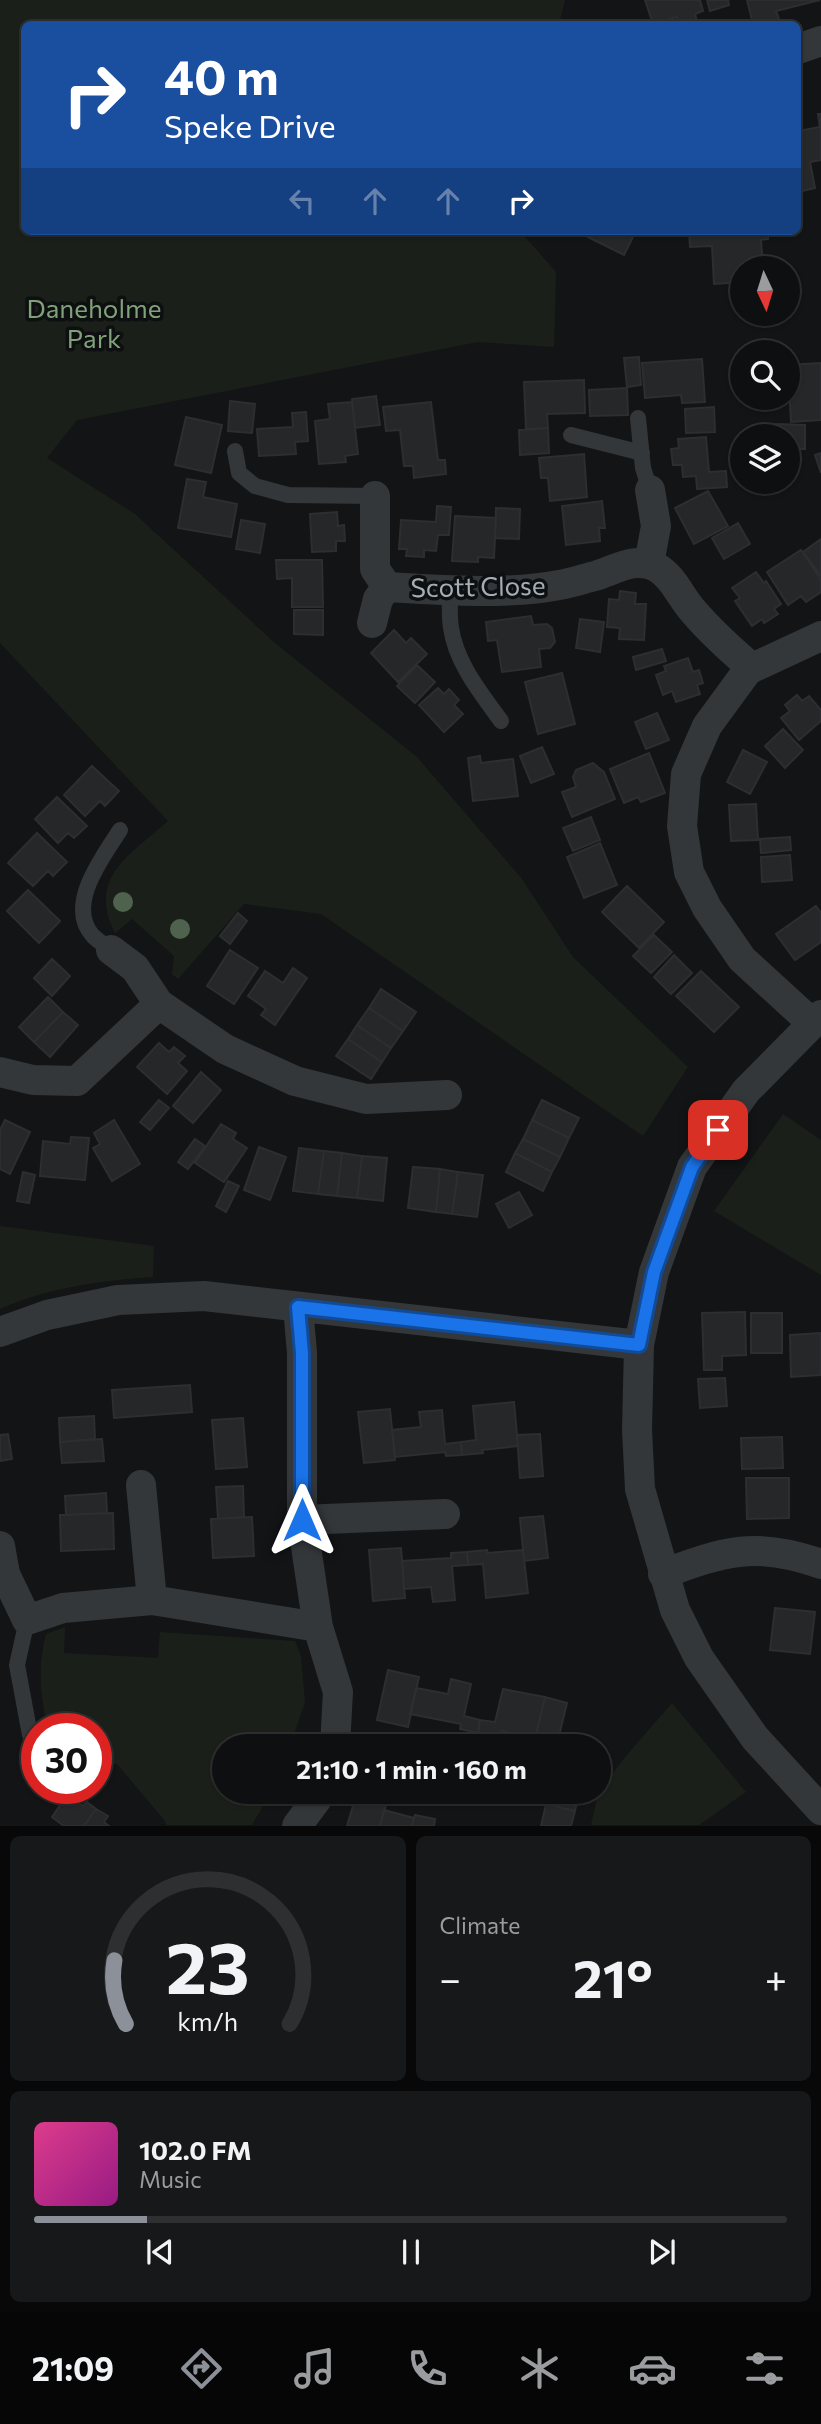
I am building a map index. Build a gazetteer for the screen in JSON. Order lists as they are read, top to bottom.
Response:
{
  "streets": {
    "street": ["Scott Close"]
  },
  "parks": ["Daneholme Park"],
  "north": "bottom",
  "page": {
    "turn": ["40 m", "Speke Drive"],
    "limit": "30",
    "trip": "21:10 · 1 min · 160 m",
    "tile": "Climate",
    "heat": ["−", "21°", "+"],
    "song": ["102.0 FM", "Music"],
    "tabs": "21:09",
    "gauge": ["23", "km/h"]
  }
}
